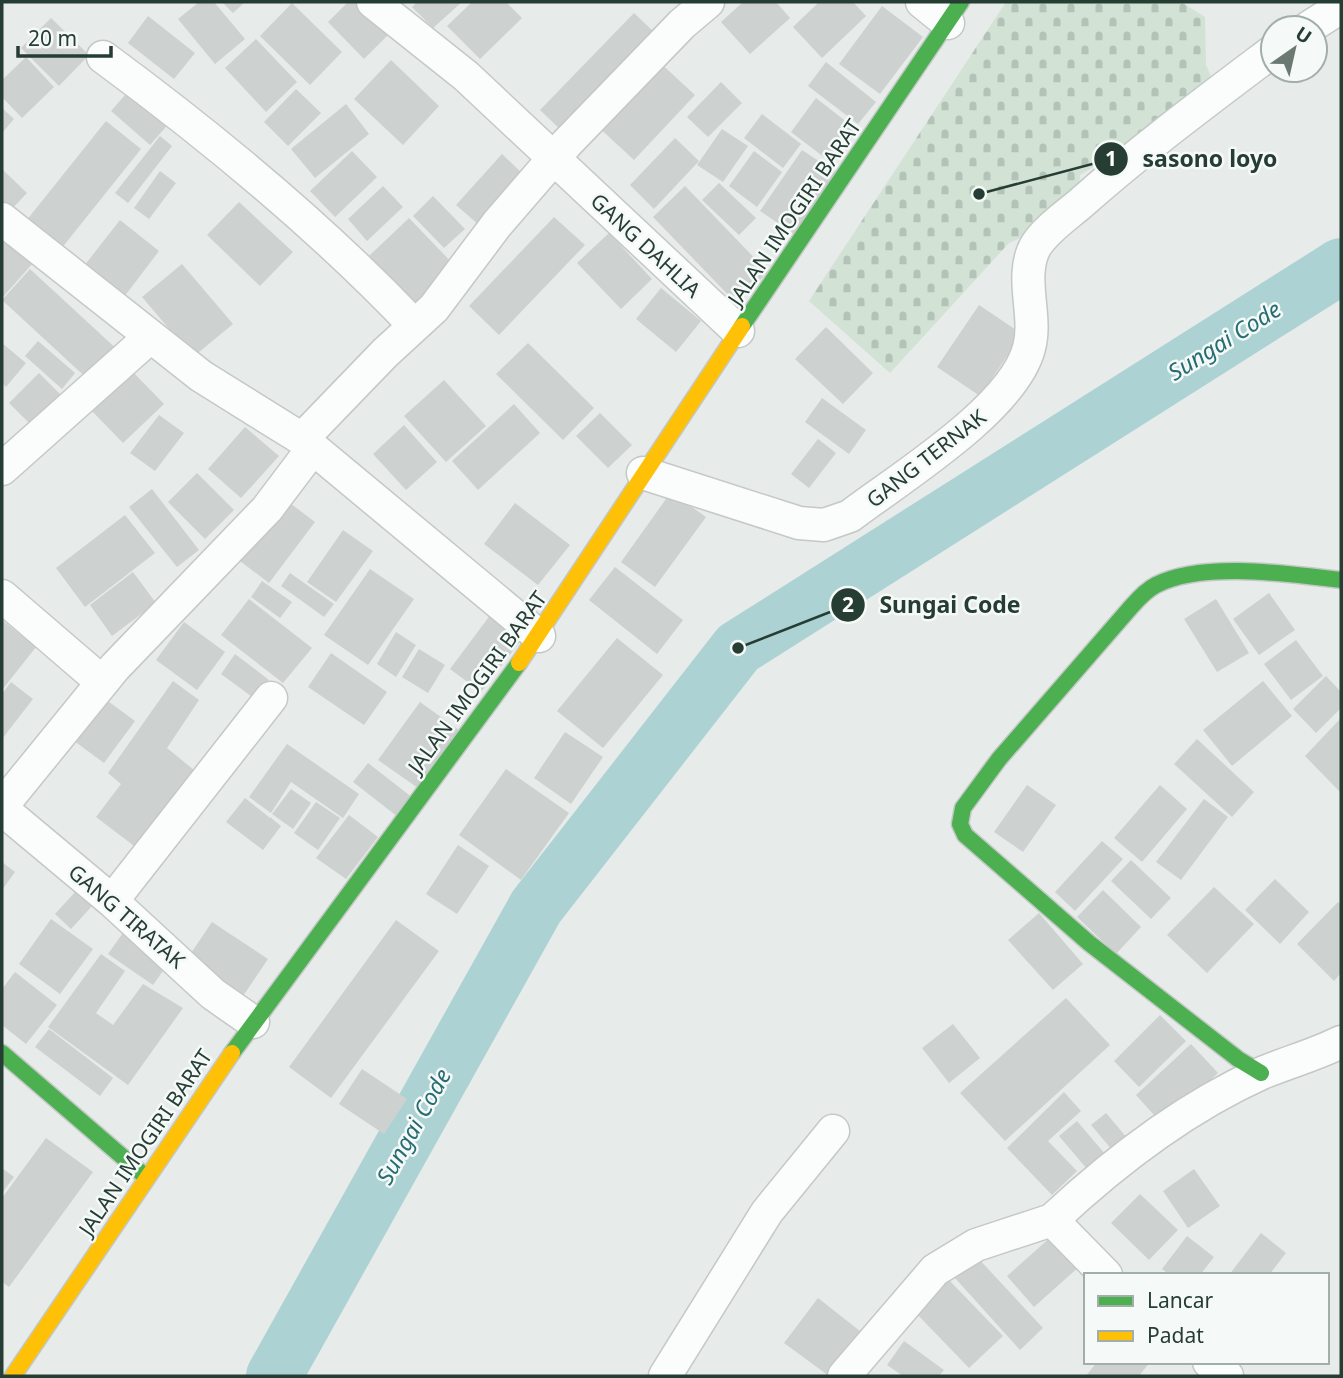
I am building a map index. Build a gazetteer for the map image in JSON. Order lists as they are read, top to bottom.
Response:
{
  "streets": {
    "main road": ["JALAN IMOGIRI BARAT"],
    "street": ["GANG DAHLIA", "GANG TERNAK", "GANG TIRATAK"]
  },
  "crossings": [
    ["JALAN IMOGIRI BARAT", "GANG DAHLIA"],
    ["JALAN IMOGIRI BARAT", "GANG TERNAK"],
    ["JALAN IMOGIRI BARAT", "GANG TIRATAK"]
  ],
  "water": ["Sungai Code"],
  "places": ["sasono loyo", "Sungai Code"],
  "legend": ["Lancar", "Padat"],
  "scale_bar": "20 m",
  "north": "top right"
}
